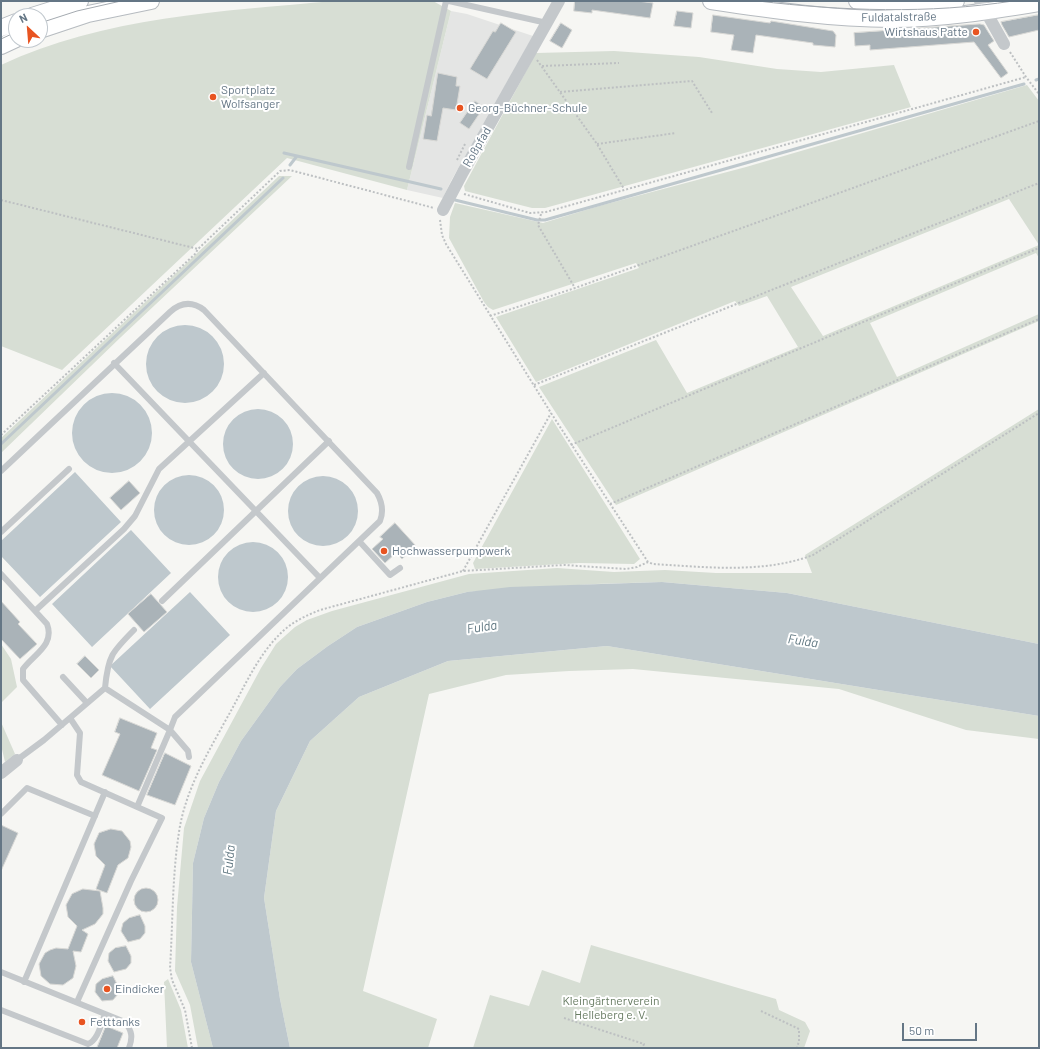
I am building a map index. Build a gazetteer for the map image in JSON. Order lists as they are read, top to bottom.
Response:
{
  "streets": {
    "main road": ["Fuldatalstraße"],
    "street": ["Roßpfad"]
  },
  "water": ["Fulda"],
  "parks": ["Kleingärtnerverein Helleberg e. V."],
  "places": [
    "Wirtshaus Patte",
    "Sportplatz Wolfsanger",
    "Georg-Büchner-Schule",
    "Hochwasserpumpwerk",
    "Eindicker",
    "Fetttanks"
  ],
  "scale_bar": "50 m",
  "north": "top left"
}
